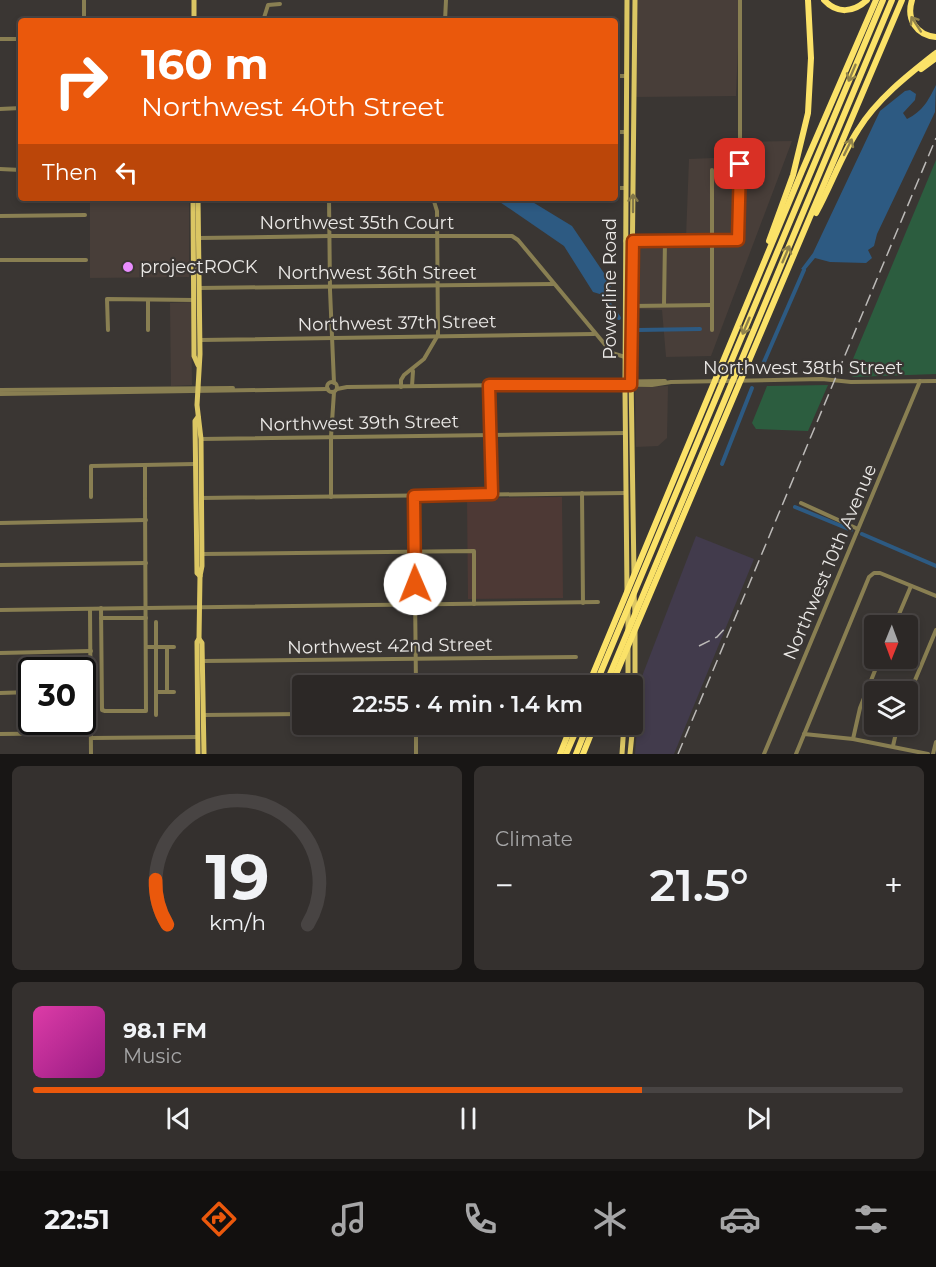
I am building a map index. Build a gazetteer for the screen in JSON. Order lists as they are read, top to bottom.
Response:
{
  "streets": {
    "main road": ["Powerline Road"],
    "street": [
      "Northwest 35th Court",
      "Northwest 36th Street",
      "Northwest 37th Street",
      "Northwest 38th Street",
      "Northwest 39th Street",
      "Northwest 10th Avenue",
      "Northwest 42nd Street"
    ]
  },
  "crossings": [
    ["Northwest 35th Court", "Northwest 36th Street"],
    ["Powerline Road", "Northwest 38th Street"],
    ["Powerline Road", "Northwest 39th Street"],
    ["Northwest 38th Street", "Northwest 10th Avenue"]
  ],
  "places": ["projectROCK"],
  "north": "bottom",
  "page": {
    "turn": ["160 m", "Northwest 40th Street"],
    "then": "Then",
    "limit": "30",
    "trip": "22:55 · 4 min · 1.4 km",
    "tile": "Climate",
    "heat": ["−", "21.5°", "+"],
    "song": ["98.1 FM", "Music"],
    "tabs": "22:51",
    "gauge": ["19", "km/h"]
  }
}
